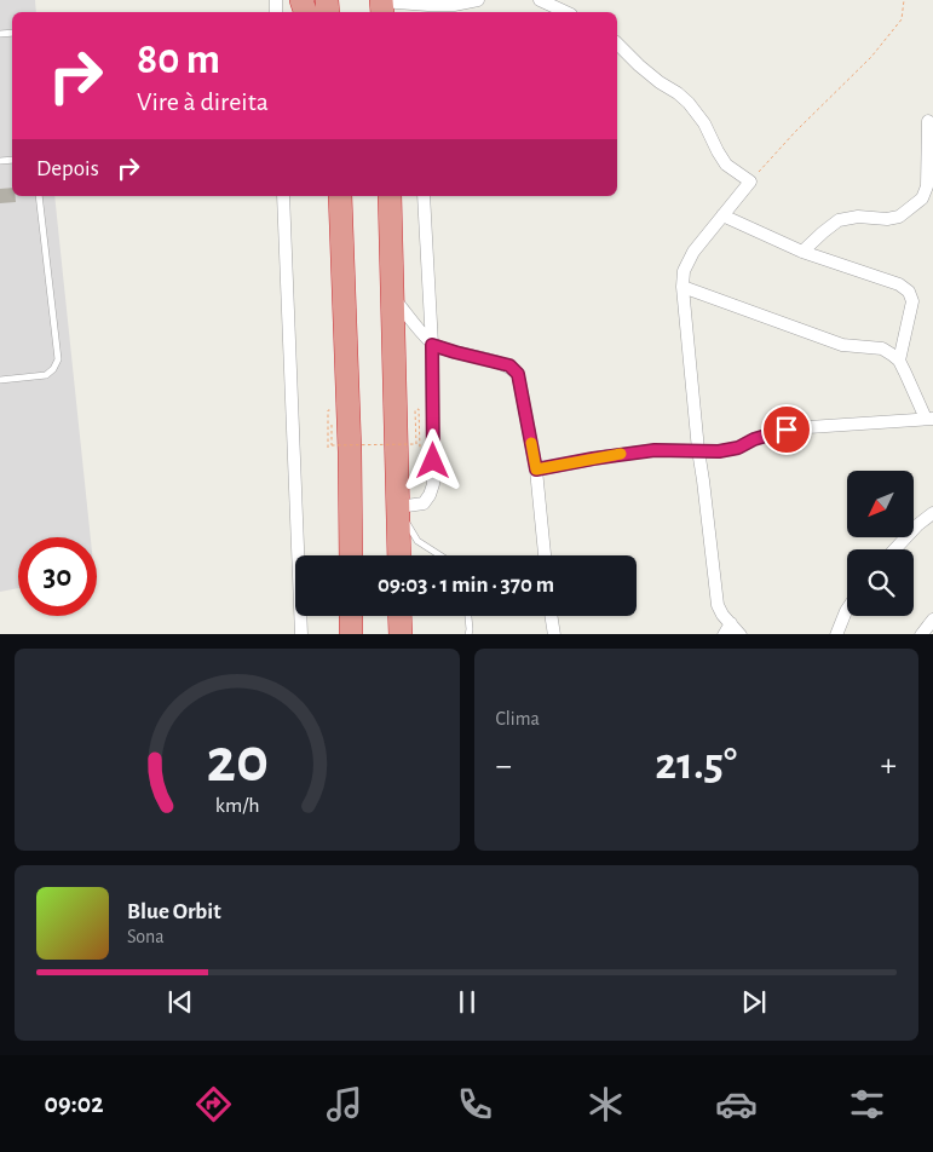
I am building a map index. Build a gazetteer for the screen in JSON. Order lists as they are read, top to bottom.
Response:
{
  "north": "bottom left",
  "page": {
    "turn": ["80 m", "Vire à direita"],
    "then": "Depois",
    "limit": "30",
    "trip": "09:03 · 1 min · 370 m",
    "tile": "Clima",
    "heat": ["−", "21.5°", "+"],
    "song": ["Blue Orbit", "Sona"],
    "tabs": "09:02",
    "gauge": ["20", "km/h"]
  }
}
